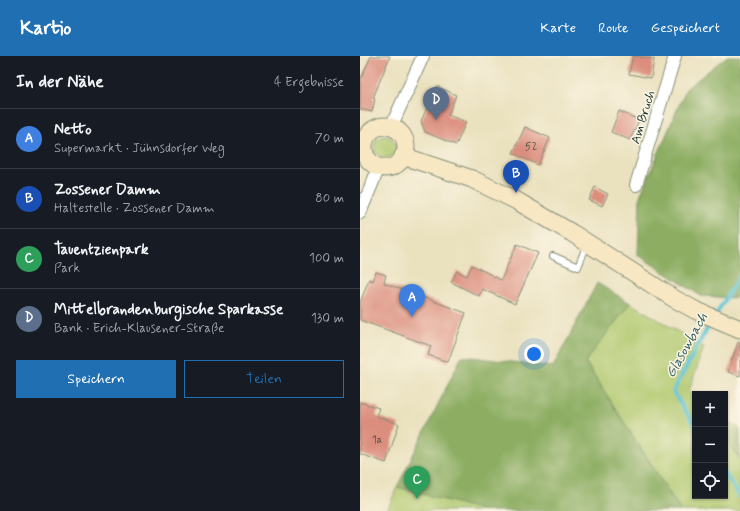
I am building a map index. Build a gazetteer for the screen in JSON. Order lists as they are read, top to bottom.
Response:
{
  "streets": {
    "street": ["Am Bruch"]
  },
  "water": ["Glasowbach"],
  "house_numbers": ["52", "1a"],
  "page": {
    "header": "Kartio",
    "nav": ["Karte", "Route", "Gespeichert"],
    "heading": ["In der Nähe", "4 Ergebnisse"],
    "pins": [
      "D",
      "B",
      "A",
      "C"
    ],
    "list": [
      {
        "mark": "A",
        "name": "Netto",
        "note": "Supermarkt · Jühnsdorfer Weg",
        "value": "70 m"
      },
      {
        "mark": "B",
        "name": "Zossener Damm",
        "note": "Haltestelle · Zossener Damm",
        "value": "80 m"
      },
      {
        "mark": "C",
        "name": "Tauentzienpark",
        "note": "Park",
        "value": "100 m"
      },
      {
        "mark": "D",
        "name": "Mittelbrandenburgische Sparkasse",
        "note": "Bank · Erich-Klausener-Straße",
        "value": "130 m"
      }
    ],
    "buttons": ["Speichern", "Teilen"],
    "map_buttons": ["+", "−"]
  }
}
